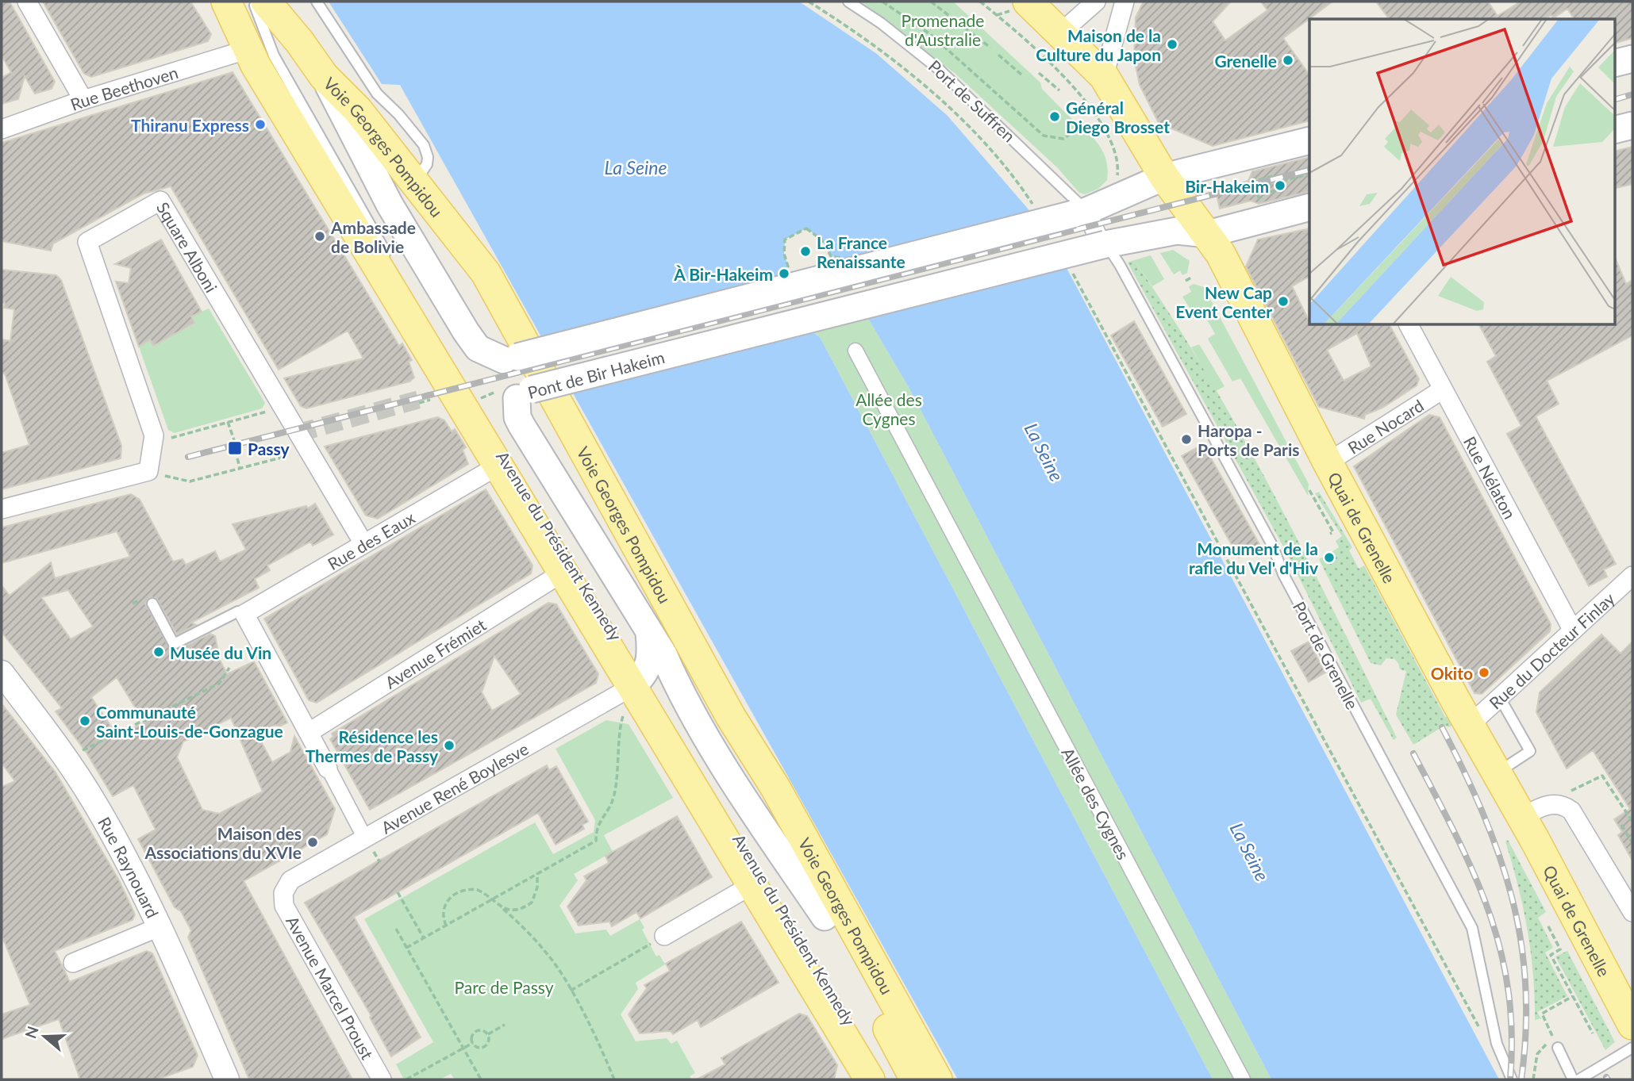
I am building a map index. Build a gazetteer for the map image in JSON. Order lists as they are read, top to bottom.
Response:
{
  "streets": {
    "main road": [
      "Voie Georges Pompidou",
      "Pont de Bir Hakeim",
      "Quai de Grenelle",
      "Avenue du Président Kennedy"
    ],
    "street": [
      "Rue Beethoven",
      "Square Alboni",
      "Rue Nocard",
      "Rue Nélaton",
      "Rue des Eaux",
      "Rue du Docteur Finlay",
      "Avenue Frémiet",
      "Avenue René Boylesve",
      "Allée des Cygnes",
      "Rue Raynouard",
      "Avenue Marcel Proust"
    ],
    "lane": ["Port de Suffren", "Port de Grenelle"]
  },
  "crossings": [
    ["Rue Beethoven", "Avenue du Président Kennedy"],
    ["Square Alboni", "Rue des Eaux"],
    ["Pont de Bir Hakeim", "Quai de Grenelle"],
    ["Pont de Bir Hakeim", "Port de Grenelle"],
    ["Rue Nocard", "Rue Nélaton"],
    ["Rue Nocard", "Quai de Grenelle"],
    ["Rue Nélaton", "Rue du Docteur Finlay"],
    ["Quai de Grenelle", "Rue du Docteur Finlay"],
    ["Rue des Eaux", "Avenue du Président Kennedy"],
    ["Avenue du Président Kennedy", "Avenue Frémiet"],
    ["Avenue du Président Kennedy", "Avenue René Boylesve"],
    ["Avenue René Boylesve", "Avenue Marcel Proust"]
  ],
  "water": ["La Seine"],
  "parks": ["Promenade d'Australie", "Allée des Cygnes", "Parc de Passy"],
  "places": {
    "other": [
      "Maison de la Culture du Japon",
      "Grenelle",
      "Général Diego Brosset",
      "Thiranu Express",
      "Bir-Hakeim",
      "Ambassade de Bolivie",
      "La France Renaissante",
      "À Bir-Hakeim",
      "New Cap Event Center",
      "Haropa - Ports de Paris",
      "Monument de la rafle du Vel' d'Hiv",
      "Musée du Vin",
      "Okito",
      "Communauté Saint-Louis-de-Gonzague",
      "Résidence les Thermes de Passy",
      "Maison des Associations du XVIe"
    ],
    "transit": ["Passy"]
  },
  "north": "left"
}
